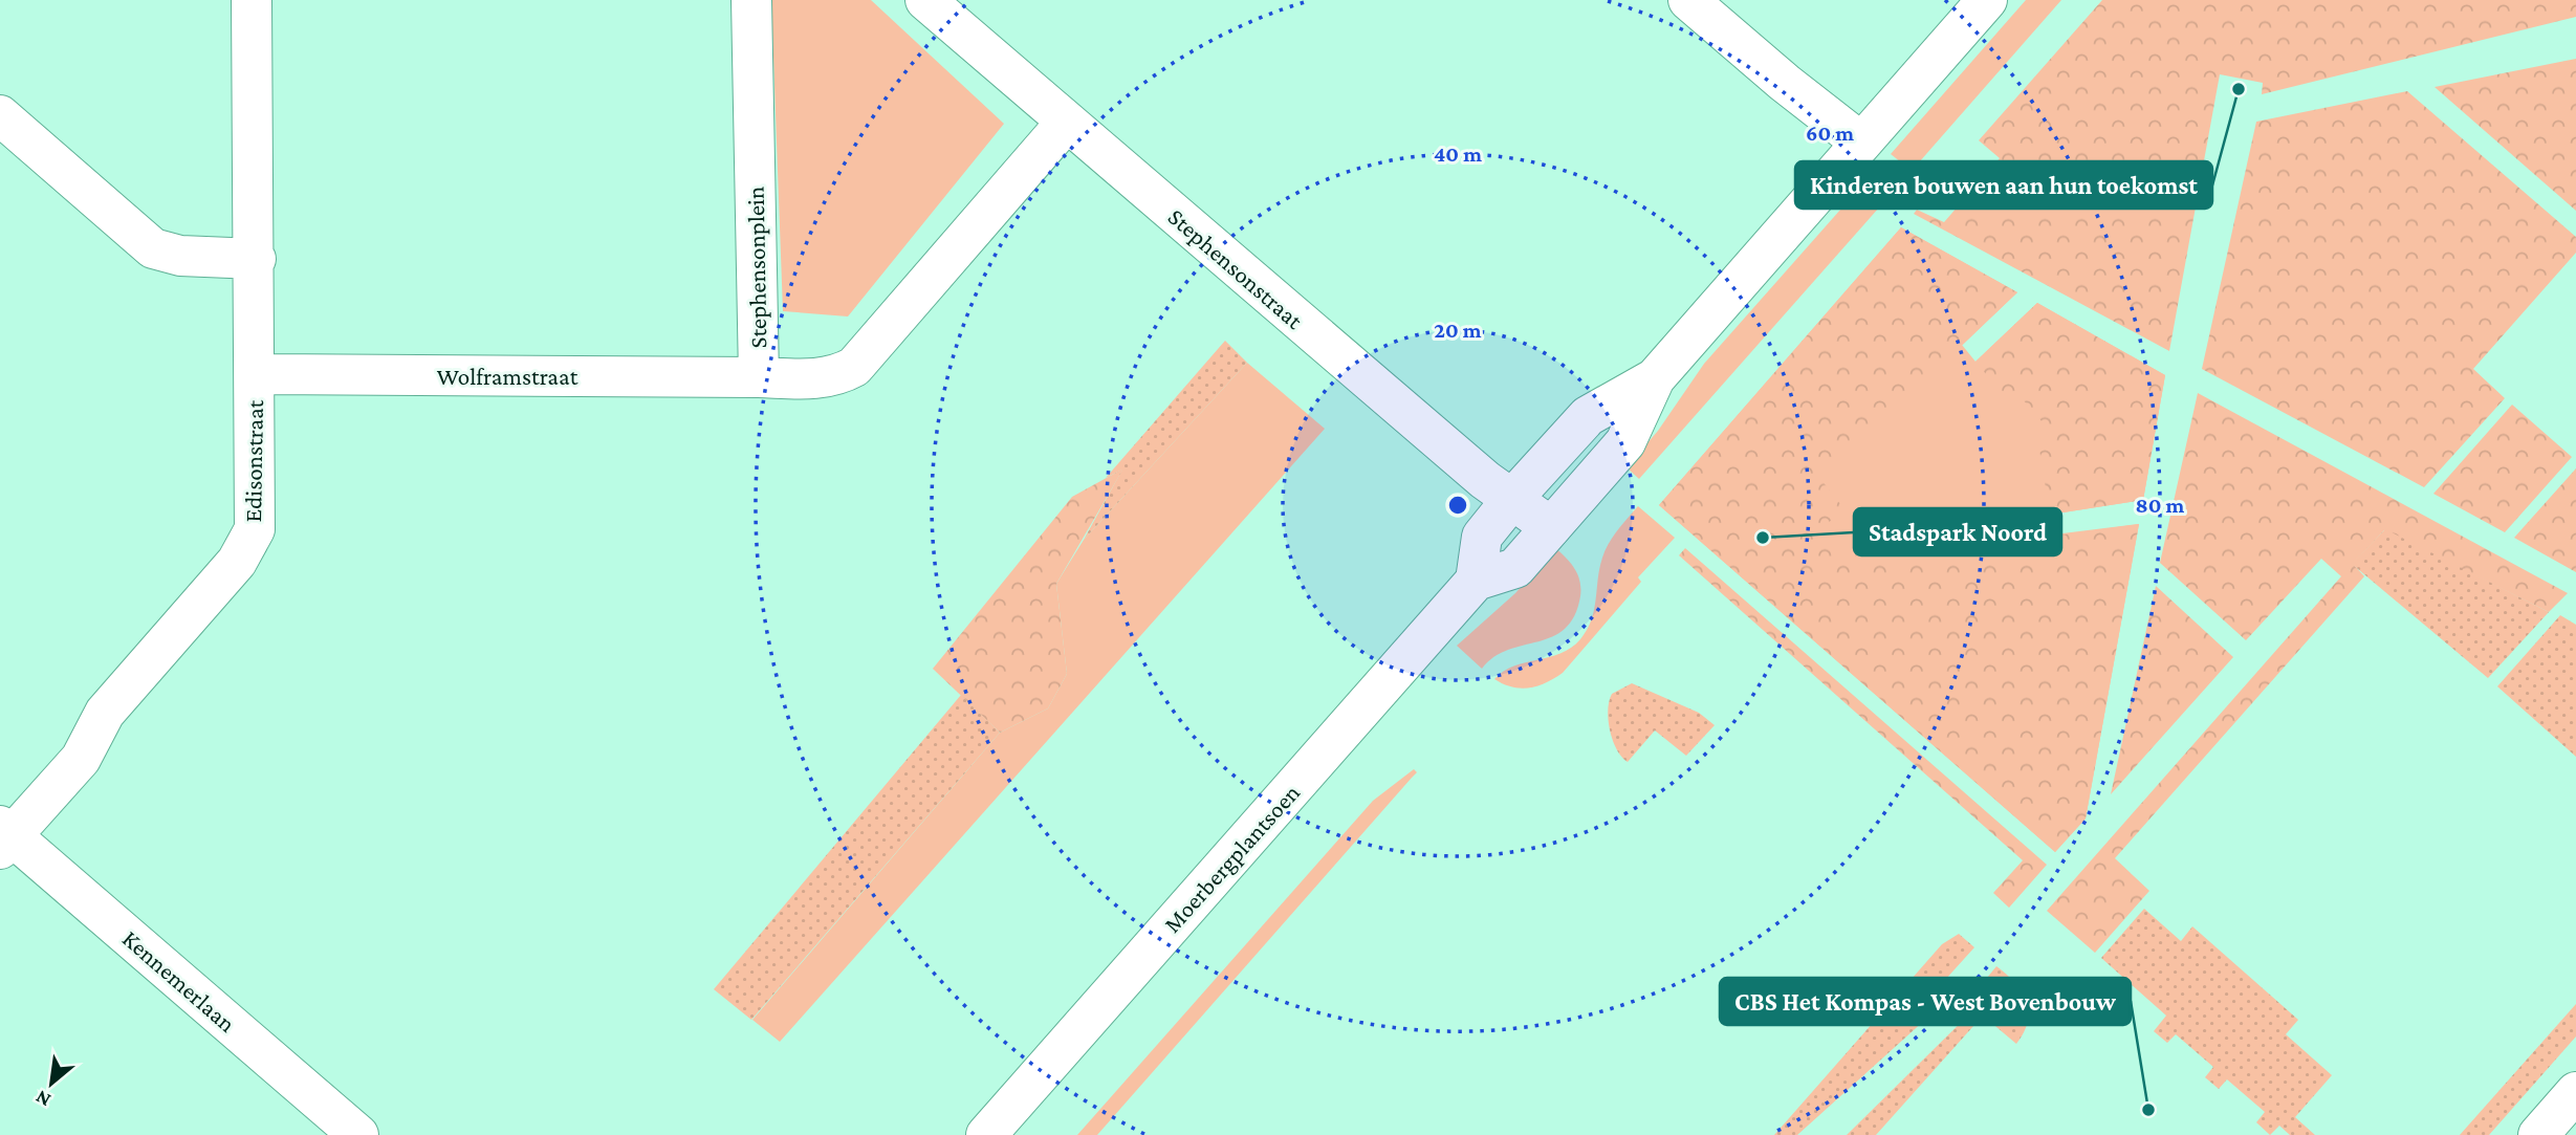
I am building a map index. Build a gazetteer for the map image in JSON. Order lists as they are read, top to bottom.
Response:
{
  "streets": {
    "street": [
      "Stephensonplein",
      "Stephensonstraat",
      "Wolframstraat",
      "Edisonstraat",
      "Moerbergplantsoen",
      "Kennemerlaan"
    ]
  },
  "crossings": [
    ["Stephensonplein", "Stephensonstraat"],
    ["Stephensonplein", "Wolframstraat"],
    ["Wolframstraat", "Edisonstraat"],
    ["Edisonstraat", "Kennemerlaan"]
  ],
  "places": ["Kinderen bouwen aan hun toekomst", "Stadspark Noord", "CBS Het Kompas - West Bovenbouw"],
  "north": "bottom left",
  "rings": [
    "60 m",
    "40 m",
    "20 m",
    "80 m"
  ]
}
